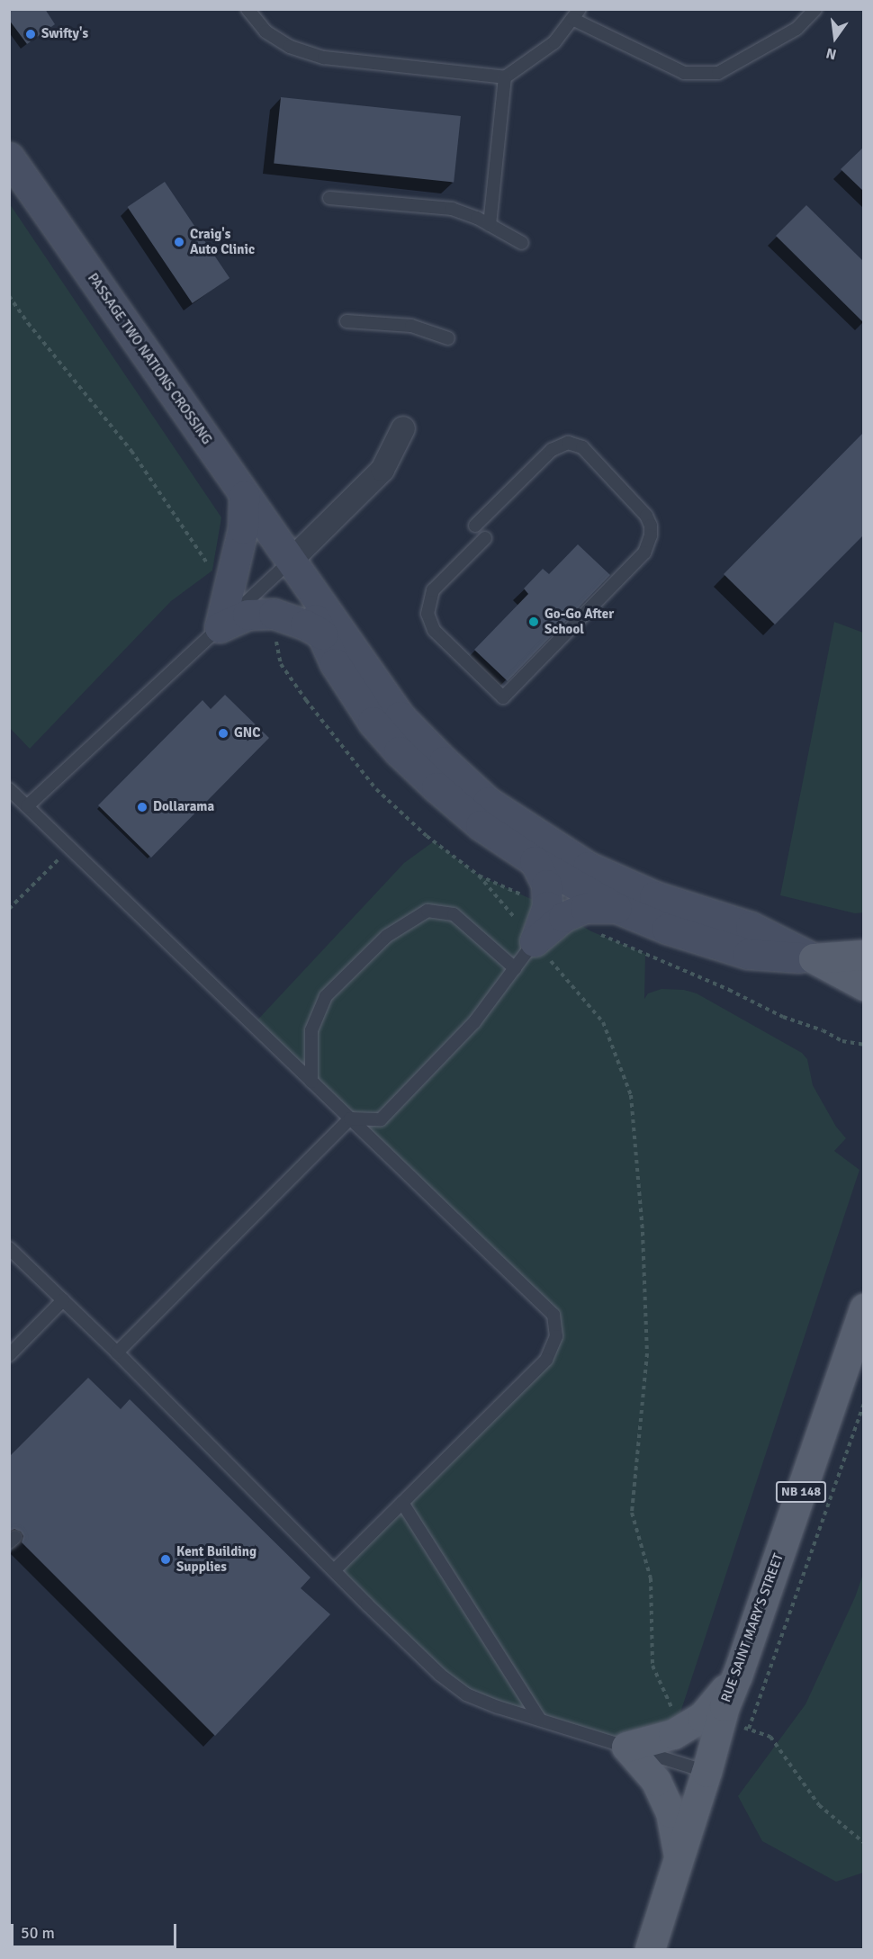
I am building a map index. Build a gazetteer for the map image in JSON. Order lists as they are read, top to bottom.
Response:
{
  "streets": {
    "main road": ["PASSAGE TWO NATIONS CROSSING", "NB 148", "RUE SAINT MARY'S STREET"]
  },
  "places": [
    "Swifty's",
    "Craig's Auto Clinic",
    "Go-Go After School",
    "GNC",
    "Dollarama",
    "Kent Building Supplies"
  ],
  "scale_bar": "50 m",
  "north": "bottom"
}
